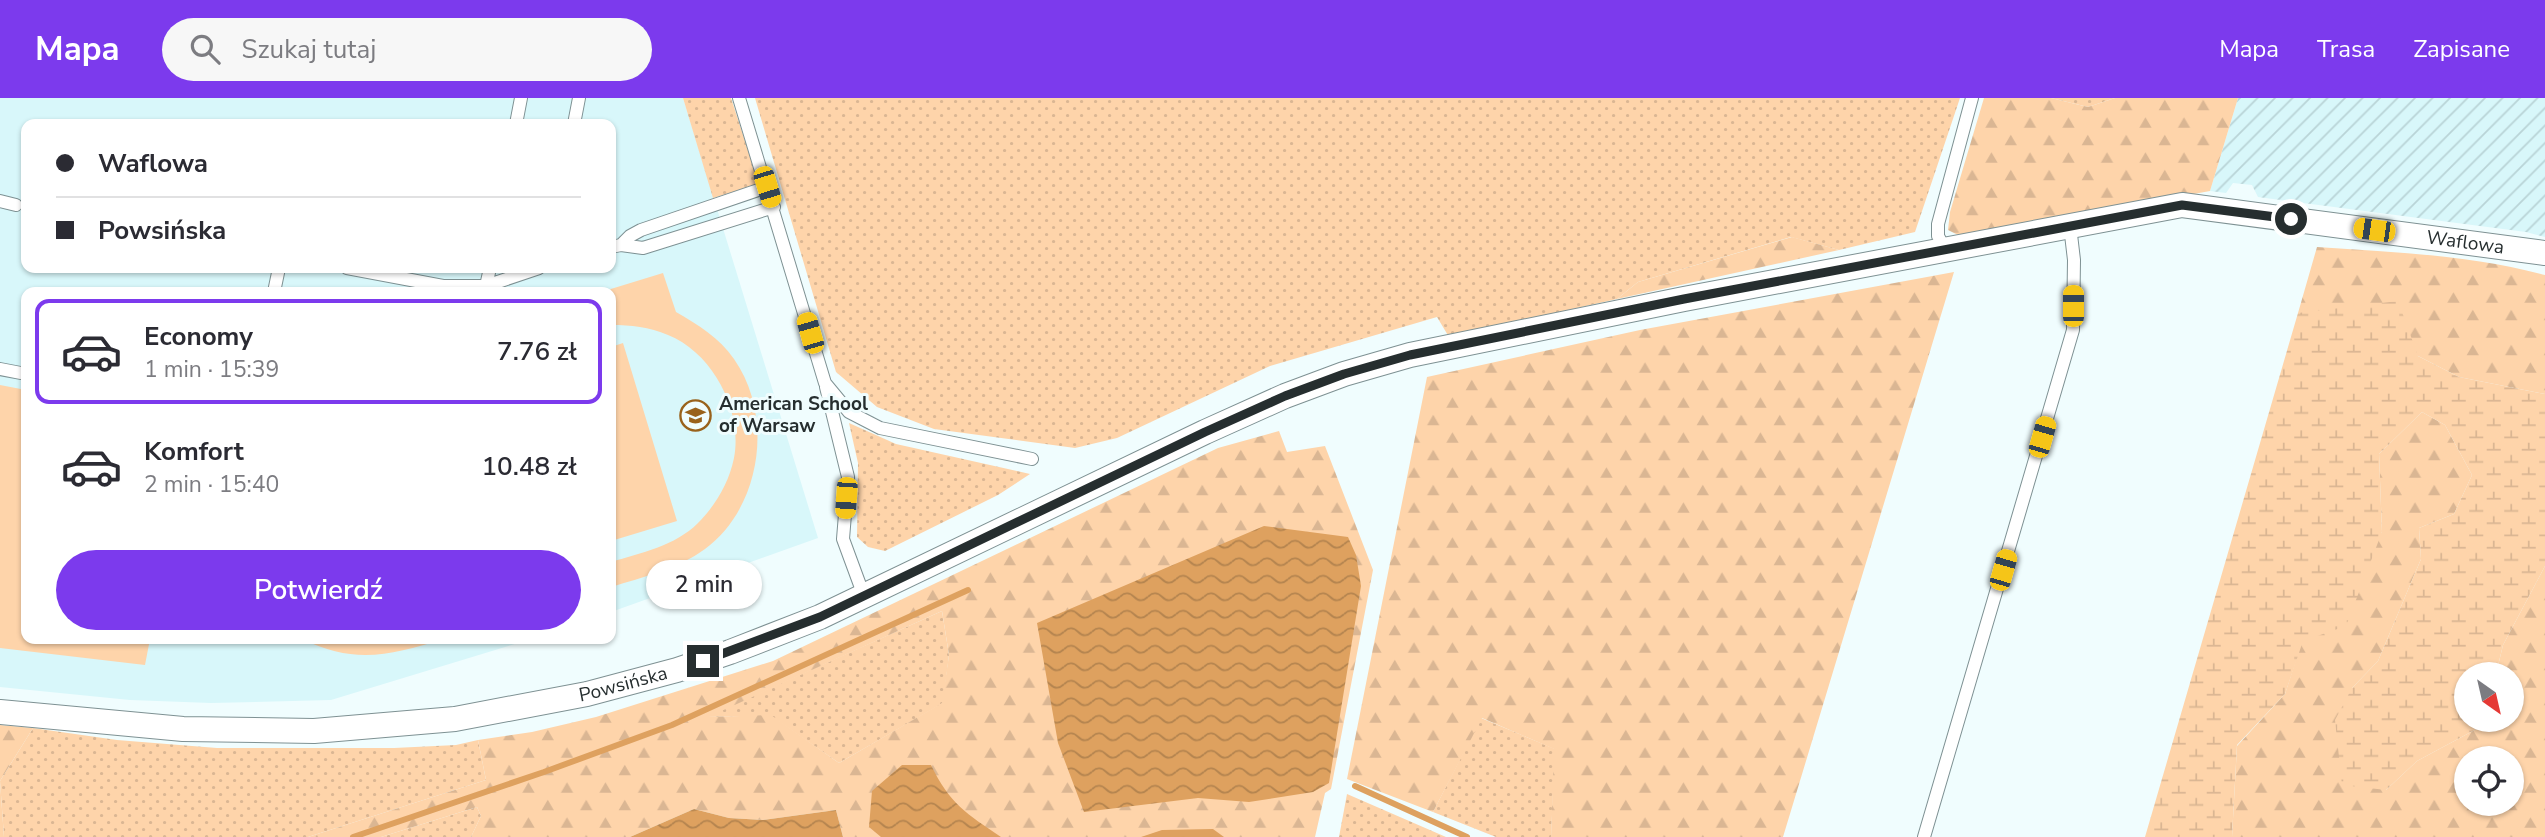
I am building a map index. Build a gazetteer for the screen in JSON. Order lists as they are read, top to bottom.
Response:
{
  "streets": {
    "street": ["Waflowa", "Powsińska"]
  },
  "crossings": [
    ["Waflowa", "Powsińska"]
  ],
  "places": {
    "school or university": ["American School of Warsaw"]
  },
  "north": "bottom right",
  "page": {
    "header": "Mapa",
    "search": "Szukaj tutaj",
    "nav": ["Mapa", "Trasa", "Zapisane"],
    "banner": ["Waflowa", "Powsińska"],
    "list": [
      {
        "name": "Economy",
        "note": "1 min · 15:39",
        "value": "7.76 zł"
      },
      {
        "name": "Komfort",
        "note": "2 min · 15:40",
        "value": "10.48 zł"
      }
    ],
    "buttons": "Potwierdź",
    "bubble": "2 min"
  }
}
